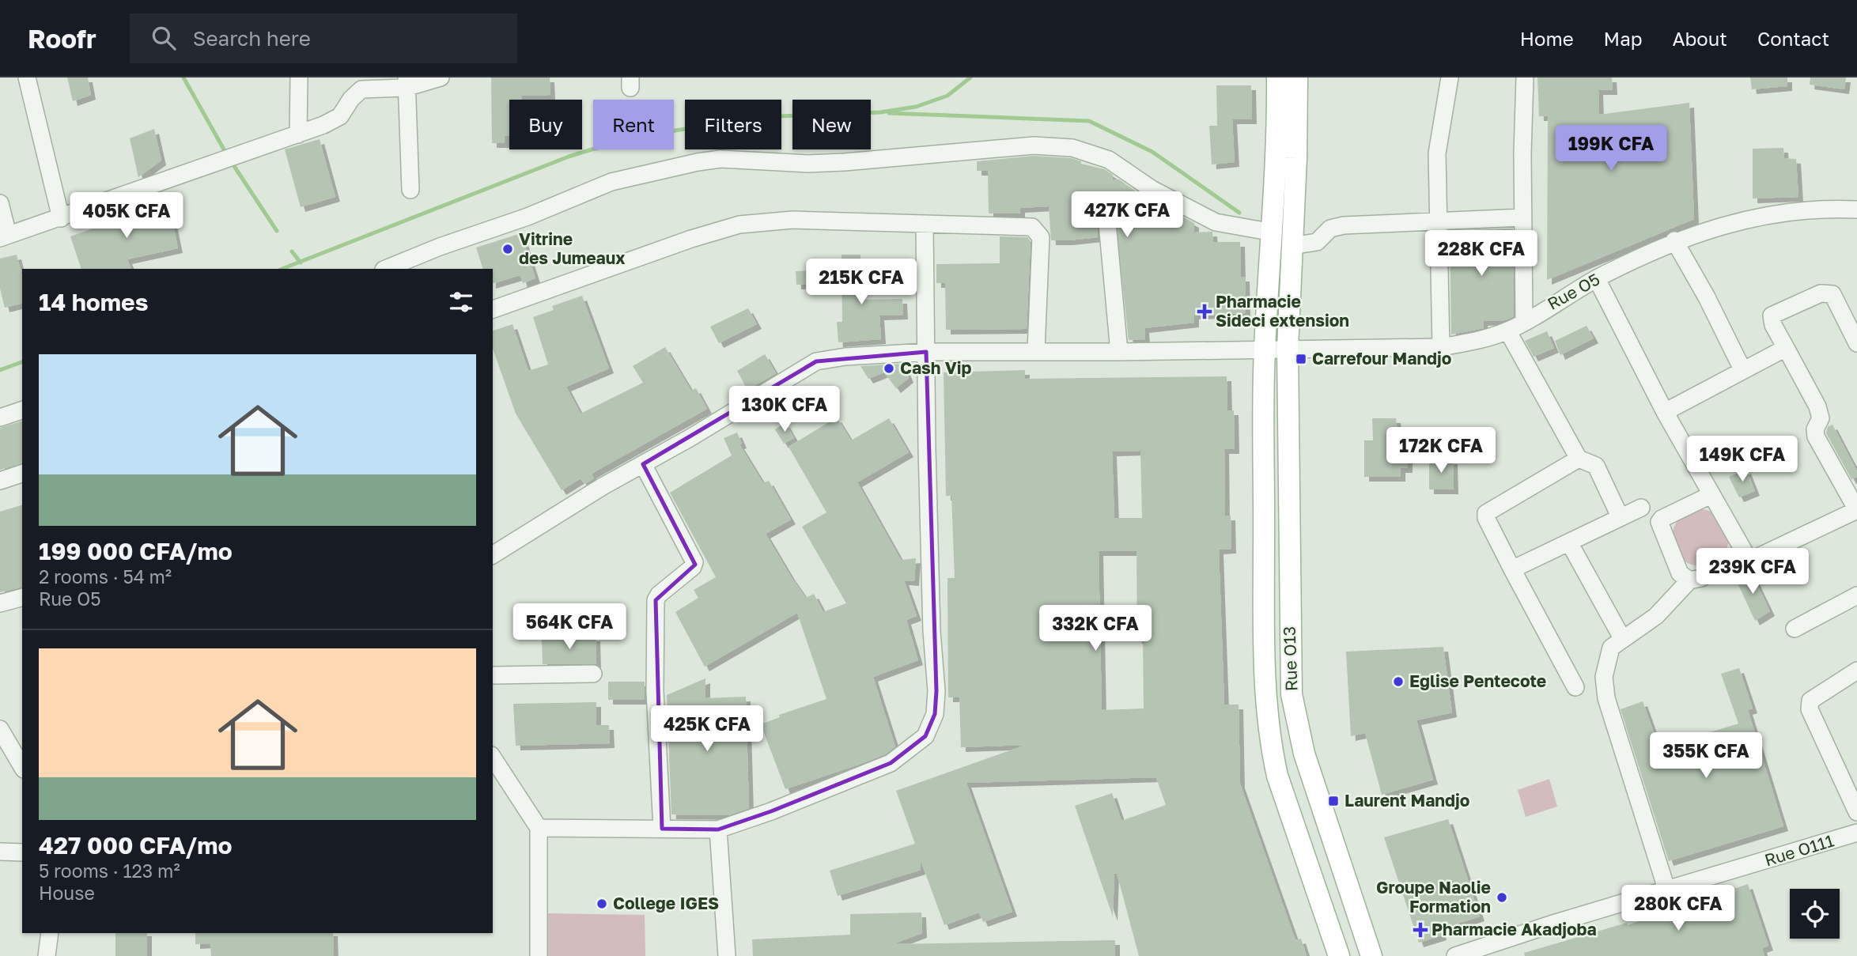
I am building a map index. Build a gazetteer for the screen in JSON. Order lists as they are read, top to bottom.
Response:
{
  "streets": {
    "main road": ["Rue O13"],
    "street": ["Rue O5", "Rue O111"]
  },
  "crossings": [
    ["Rue O5", "Rue O13"]
  ],
  "places": {
    "other": [
      "Vitrine des Jumeaux",
      "Cash Vip",
      "Eglise Pentecote",
      "Groupe Naolie Formation",
      "College IGES"
    ],
    "health": ["Pharmacie Sideci extension", "Pharmacie Akadjoba"],
    "transit": ["Carrefour Mandjo", "Laurent Mandjo"]
  },
  "page": {
    "header": "Roofr",
    "search": "Search here",
    "nav": [
      "Home",
      "Map",
      "About",
      "Contact"
    ],
    "chip": [
      "Buy",
      "Rent",
      "Filters",
      "New"
    ],
    "price": [
      "199K CFA",
      "427K CFA",
      "405K CFA",
      "228K CFA",
      "215K CFA",
      "130K CFA",
      "172K CFA",
      "149K CFA",
      "239K CFA",
      "564K CFA",
      "332K CFA",
      "425K CFA",
      "355K CFA",
      "280K CFA"
    ],
    "heading": "14 homes",
    "list": [
      {
        "name": "199 000 CFA/mo",
        "note": "2 rooms · 54 m² · Rue O5"
      },
      {
        "name": "427 000 CFA/mo",
        "note": "5 rooms · 123 m² · House"
      }
    ]
  }
}
